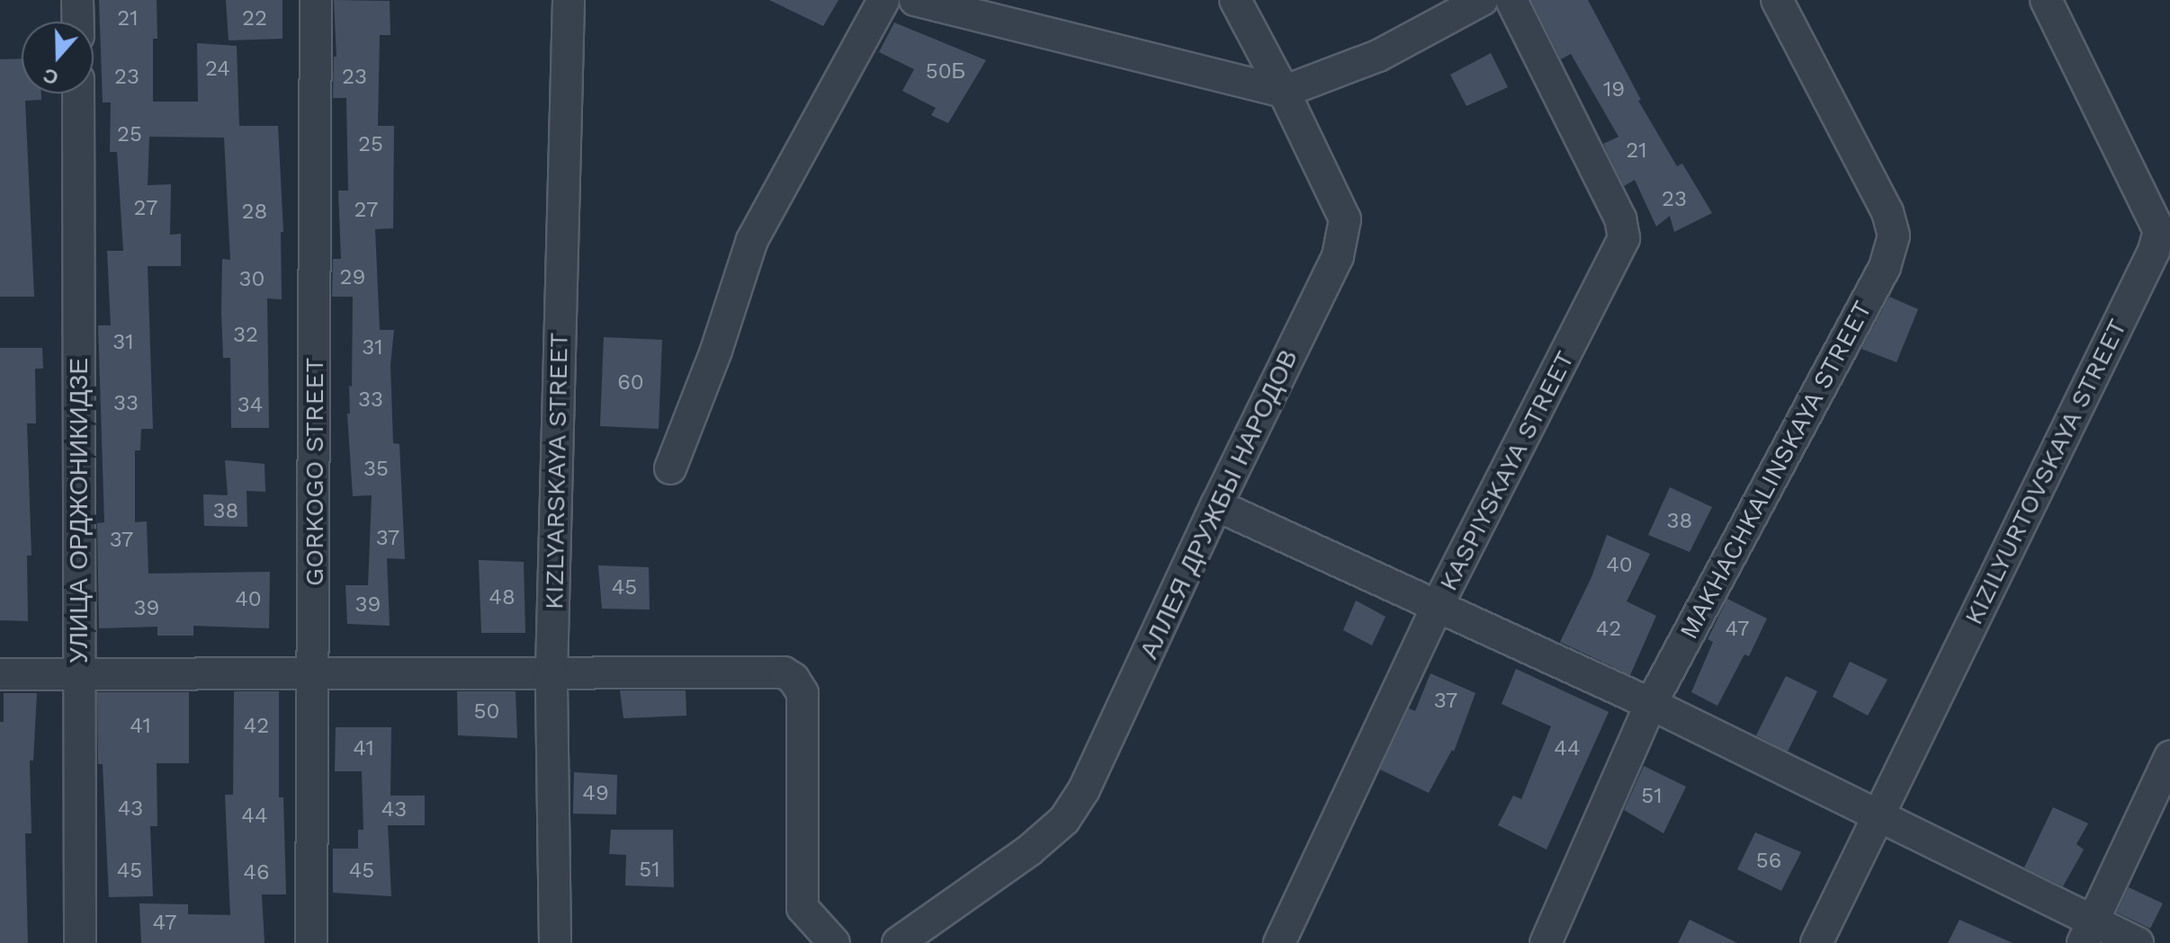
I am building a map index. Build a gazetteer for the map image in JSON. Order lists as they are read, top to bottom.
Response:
{
  "streets": {
    "street": [
      "MAKHACHKALINSKAYA STREET",
      "KIZLYARSKAYA STREET",
      "KASPIYSKAYA STREET",
      "GORKOGO STREET",
      "KIZILYURTOVSKAYA STREET",
      "АЛЛЕЯ ДРУЖБЫ НАРОДОВ",
      "УЛИЦА ОРДЖОНИКИДЗЕ"
    ]
  },
  "house_numbers": [
    "21",
    "22",
    "24",
    "50Б",
    "23",
    "23",
    "19",
    "25",
    "25",
    "21",
    "23",
    "27",
    "27",
    "28",
    "29",
    "30",
    "32",
    "31",
    "31",
    "60",
    "33",
    "33",
    "34",
    "35",
    "38",
    "38",
    "37",
    "37",
    "40",
    "45",
    "48",
    "40",
    "39",
    "39",
    "42",
    "47",
    "37",
    "50",
    "41",
    "42",
    "41",
    "44",
    "49",
    "51",
    "43",
    "43",
    "44",
    "56",
    "51",
    "45",
    "45",
    "46",
    "47"
  ],
  "north": "bottom"
}
